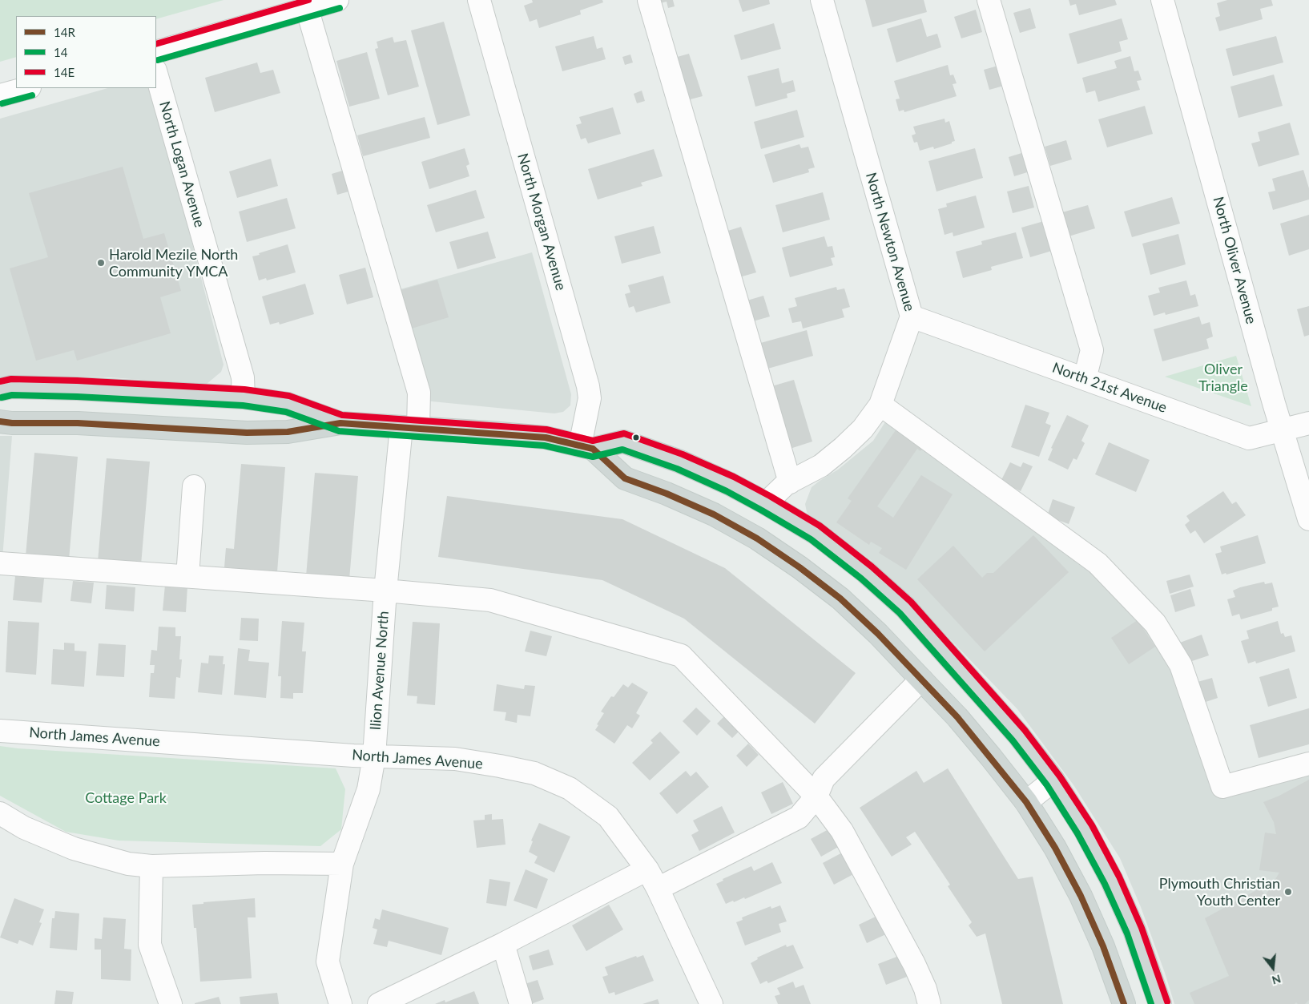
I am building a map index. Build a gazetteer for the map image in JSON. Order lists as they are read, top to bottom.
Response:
{
  "streets": {
    "street": [
      "North Logan Avenue",
      "North Morgan Avenue",
      "North Newton Avenue",
      "North Oliver Avenue",
      "North 21st Avenue",
      "Ilion Avenue North",
      "North James Avenue"
    ]
  },
  "crossings": [
    ["North Newton Avenue", "North 21st Avenue"],
    ["North Oliver Avenue", "North 21st Avenue"],
    ["Ilion Avenue North", "North James Avenue"]
  ],
  "parks": ["Oliver Triangle", "Cottage Park"],
  "places": ["Harold Mezile North Community YMCA", "Plymouth Christian Youth Center"],
  "lines": ["transit line 14E", "transit line 14", "transit line 14R"],
  "legend": ["14R", "14", "14E"],
  "north": "bottom"
}
